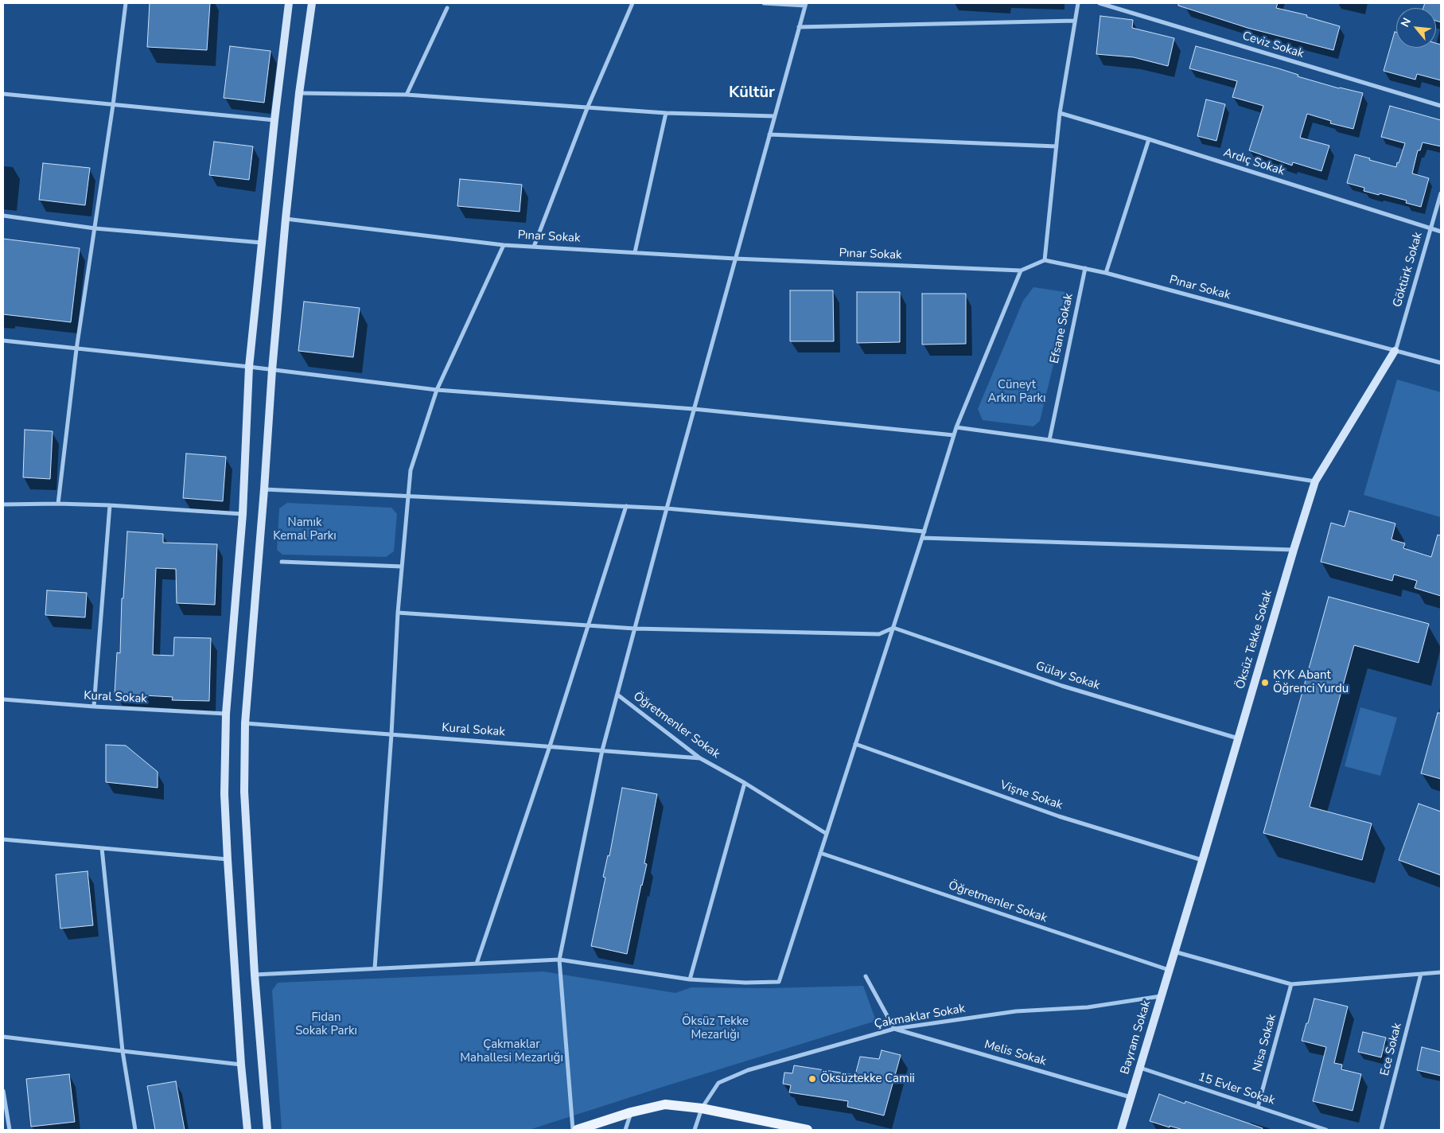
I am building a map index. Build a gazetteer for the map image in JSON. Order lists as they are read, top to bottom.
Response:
{
  "streets": {
    "main road": ["Öksüz Tekke Sokak", "Bayram Sokak"],
    "street": [
      "Ceviz Sokak",
      "Ardıç Sokak",
      "Pınar Sokak",
      "Göktürk Sokak",
      "Efsane Sokak",
      "Gülay Sokak",
      "Kural Sokak",
      "Öğretmenler Sokak",
      "Vişne Sokak",
      "Çakmaklar Sokak",
      "Nisa Sokak",
      "Ece Sokak",
      "Melis Sokak",
      "15 Evler Sokak"
    ]
  },
  "crossings": [
    ["Ardıç Sokak", "Göktürk Sokak"],
    ["Pınar Sokak", "Göktürk Sokak"],
    ["Pınar Sokak", "Efsane Sokak"],
    ["Pınar Sokak", "Öksüz Tekke Sokak"],
    ["Göktürk Sokak", "Öksüz Tekke Sokak"],
    ["Öksüz Tekke Sokak", "Gülay Sokak"],
    ["Öksüz Tekke Sokak", "Vişne Sokak"],
    ["Öksüz Tekke Sokak", "Bayram Sokak"],
    ["Kural Sokak", "Öğretmenler Sokak"],
    ["Öğretmenler Sokak", "Bayram Sokak"],
    ["Çakmaklar Sokak", "Bayram Sokak"],
    ["Çakmaklar Sokak", "Melis Sokak"],
    ["Bayram Sokak", "Melis Sokak"],
    ["Bayram Sokak", "15 Evler Sokak"],
    ["Nisa Sokak", "15 Evler Sokak"]
  ],
  "districts": ["Kültür"],
  "parks": [
    "Cüneyt Arkın Parkı",
    "Namık Kemal Parkı",
    "Fidan Sokak Parkı",
    "Öksüz Tekke Mezarlığı",
    "Çakmaklar Mahallesi Mezarlığı"
  ],
  "places": ["KYK Abant Öğrenci Yurdu", "Öksüztekke Camii"],
  "north": "top left"
}
